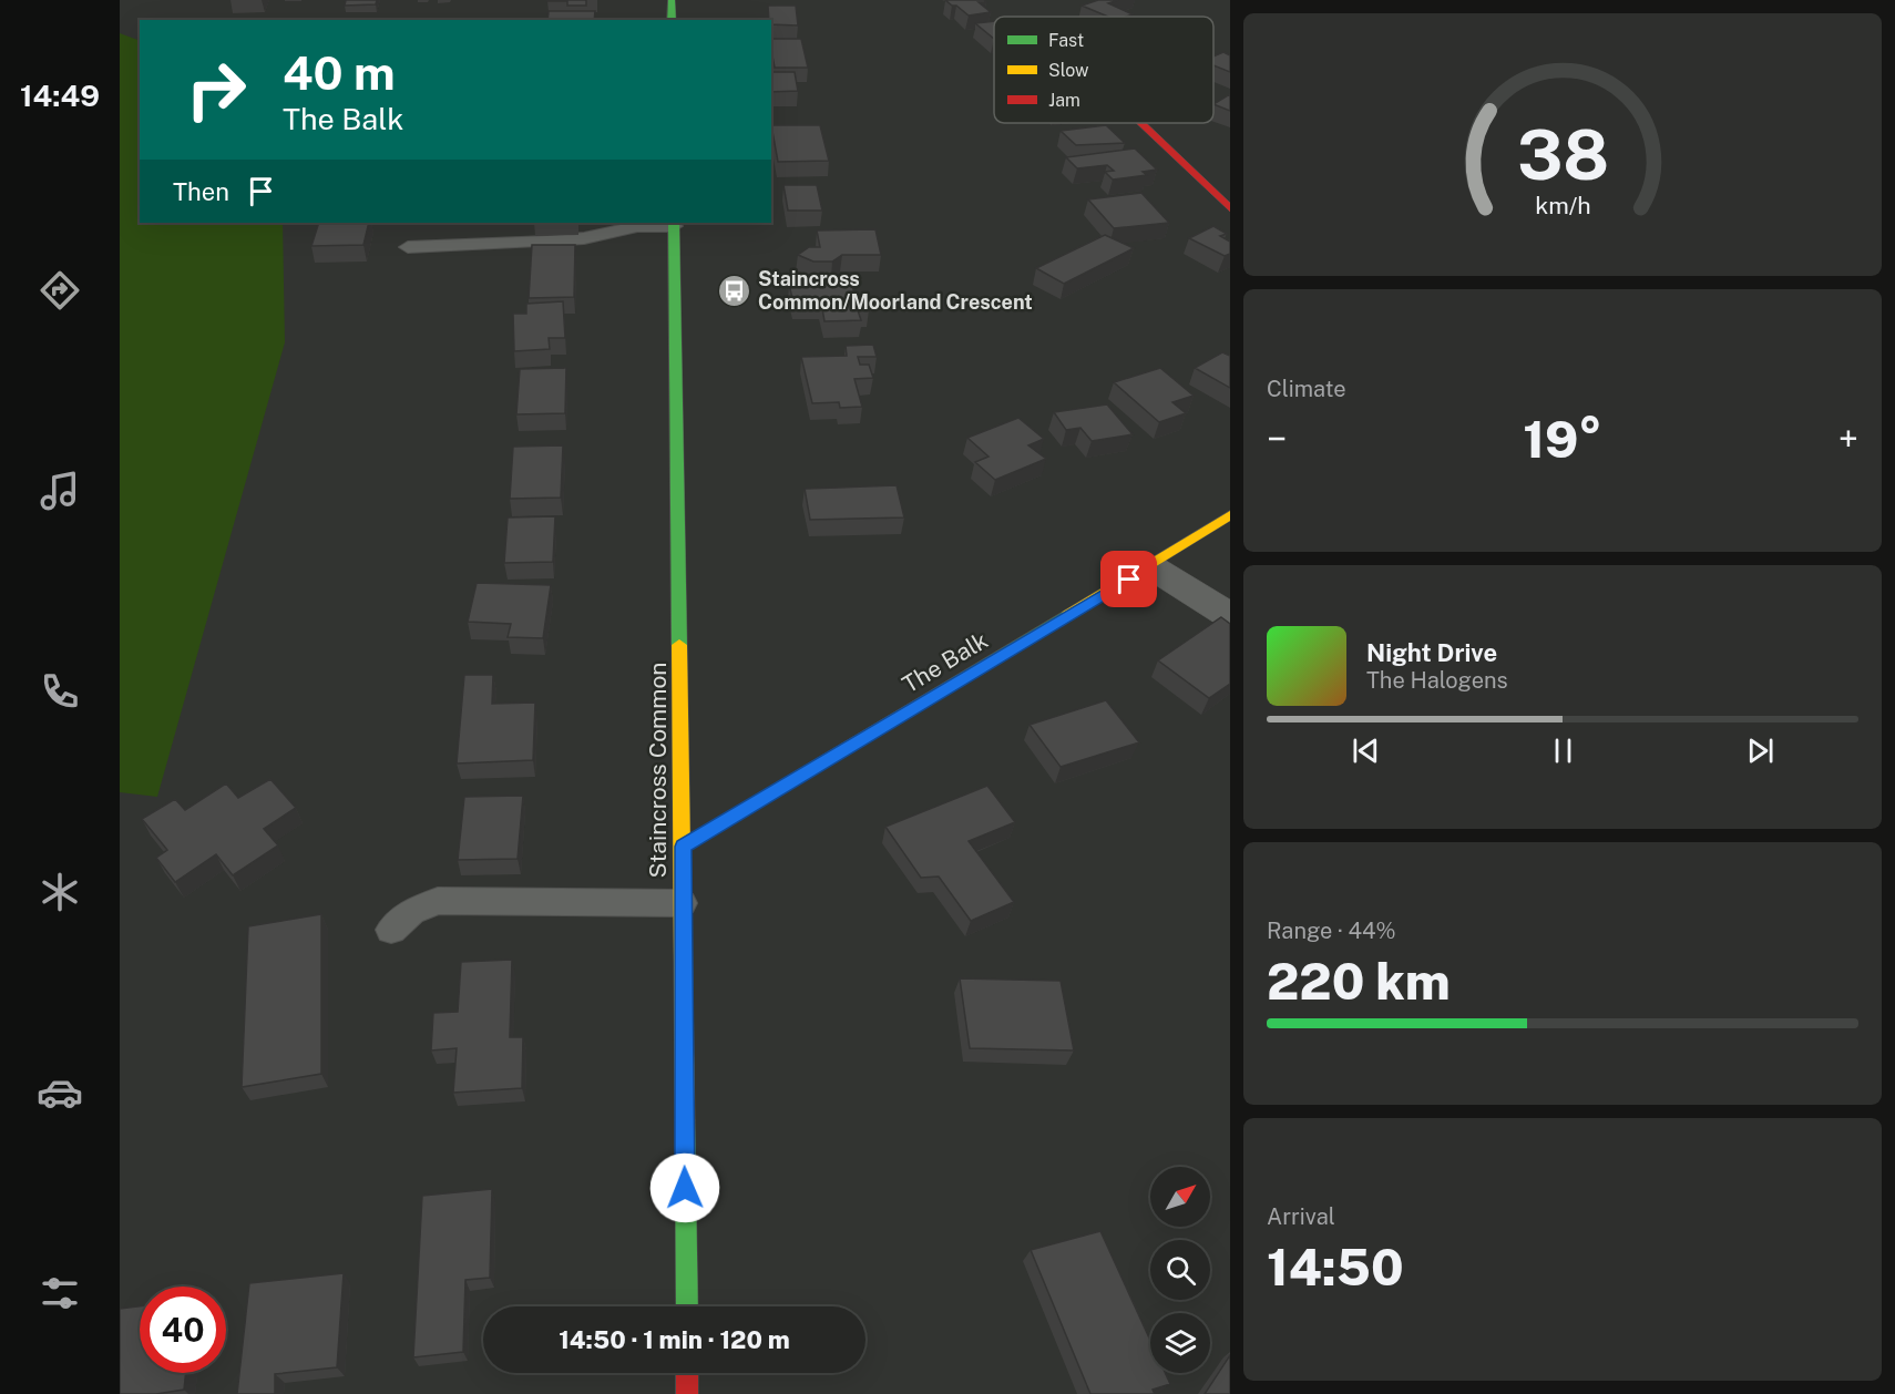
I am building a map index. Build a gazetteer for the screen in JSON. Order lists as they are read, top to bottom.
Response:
{
  "streets": {
    "street": ["The Balk", "Staincross Common"]
  },
  "crossings": [
    ["The Balk", "Staincross Common"]
  ],
  "places": {
    "bus stop": ["Staincross Common/Moorland Crescent"]
  },
  "legend": ["Fast", "Slow", "Jam"],
  "north": "top right",
  "page": {
    "tabs": "14:49",
    "turn": ["40 m", "The Balk"],
    "then": "Then",
    "tile": [
      "Climate",
      ["Range · 44%", "220 km"],
      ["Arrival", "14:50"]
    ],
    "heat": ["−", "19°", "+"],
    "song": ["Night Drive", "The Halogens"],
    "limit": "40",
    "trip": "14:50 · 1 min · 120 m",
    "gauge": ["38", "km/h"]
  }
}
